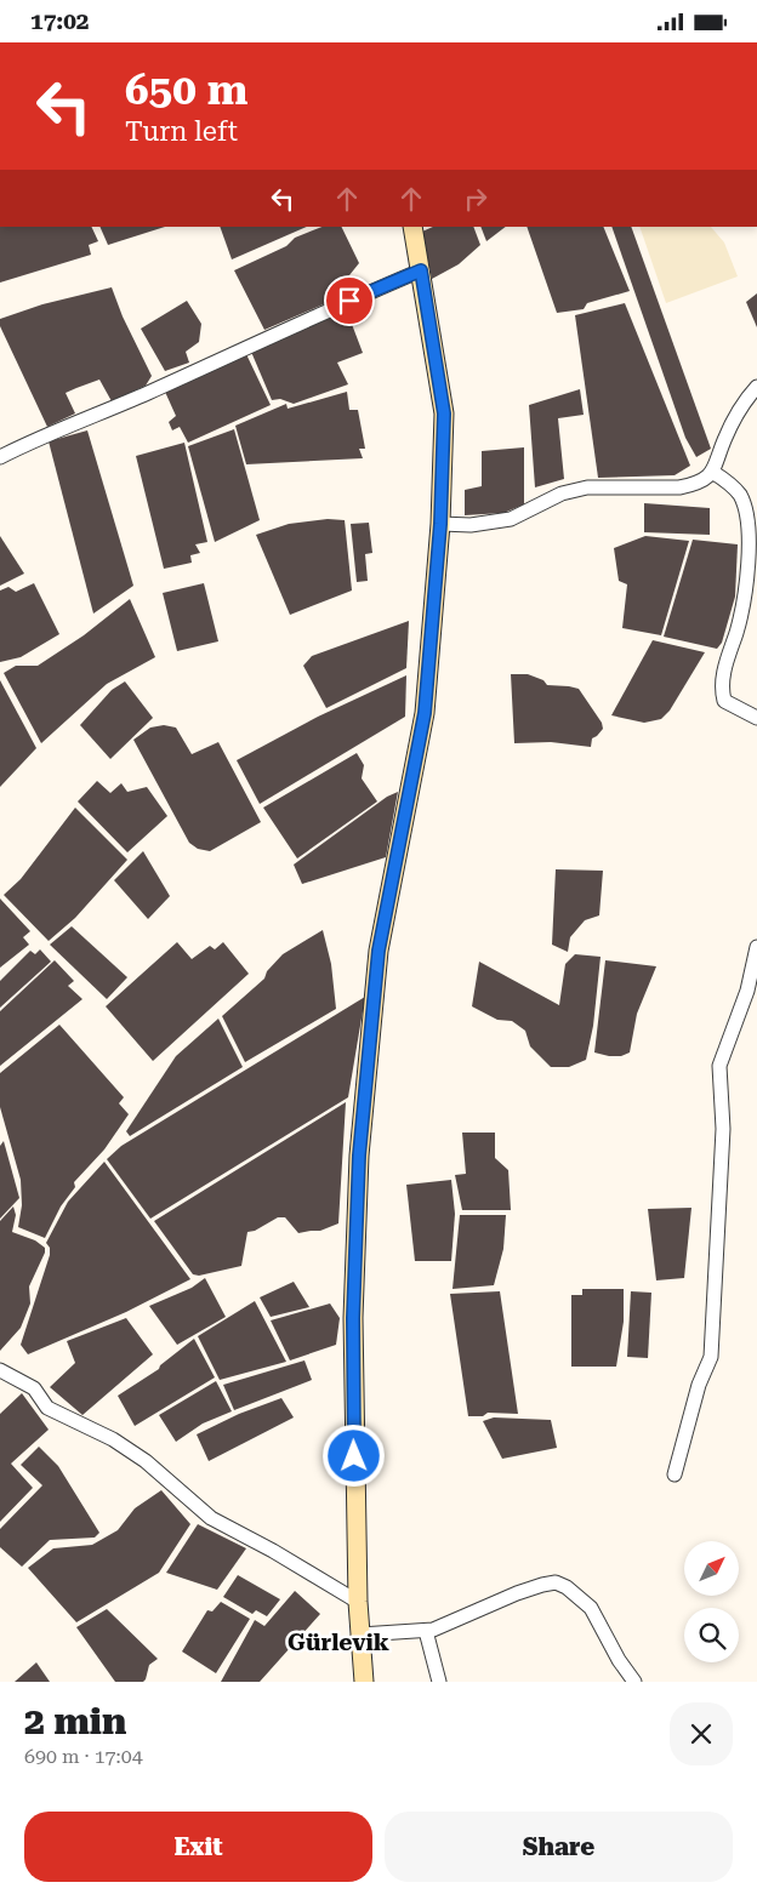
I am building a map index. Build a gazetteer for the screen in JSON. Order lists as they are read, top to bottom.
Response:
{
  "districts": ["Gürlevik"],
  "north": "top right",
  "page": {
    "status": "17:02",
    "turn": ["650 m", "Turn left"],
    "heading": ["2 min", "690 m · 17:04"],
    "buttons": ["Exit", "Share"]
  }
}
